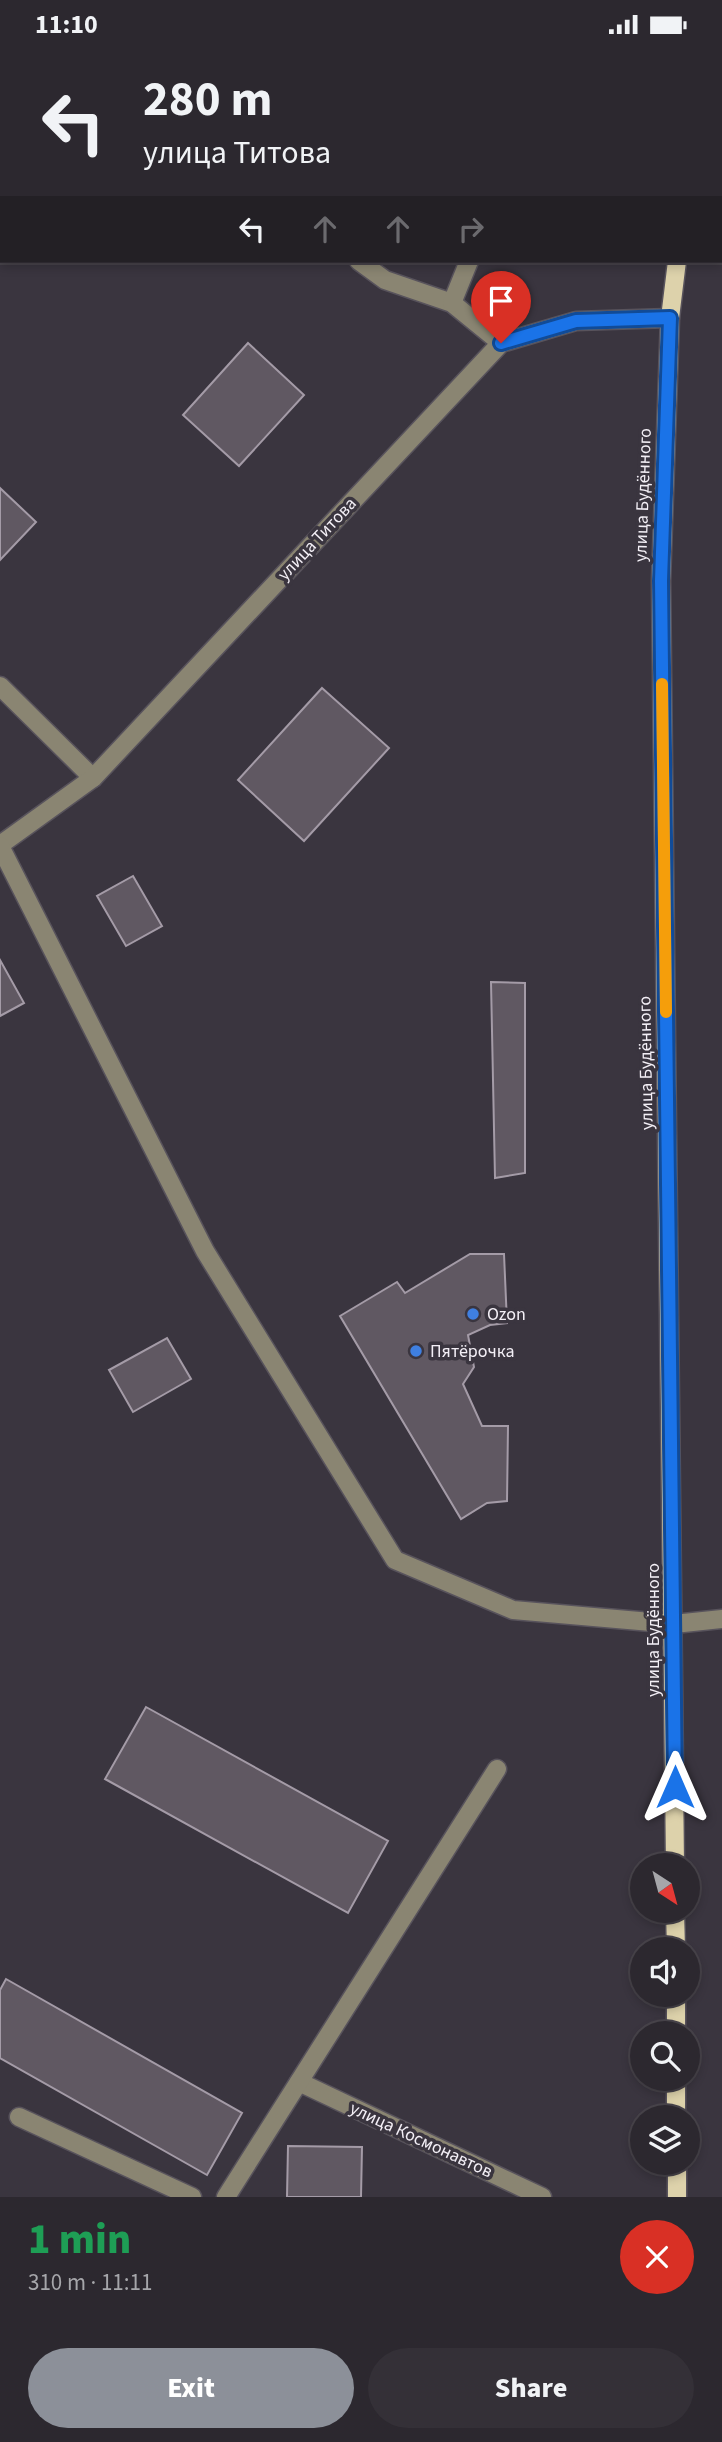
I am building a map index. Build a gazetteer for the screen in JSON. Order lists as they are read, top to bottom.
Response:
{
  "streets": {
    "main road": ["улица Будённого"],
    "street": ["улица Титова", "улица Космонавтов"]
  },
  "places": ["Ozon", "Пятёрочка"],
  "north": "bottom right",
  "page": {
    "status": "11:10",
    "turn": ["280 m", "улица Титова"],
    "heading": ["1 min", "310 m · 11:11"],
    "buttons": ["Exit", "Share"]
  }
}
